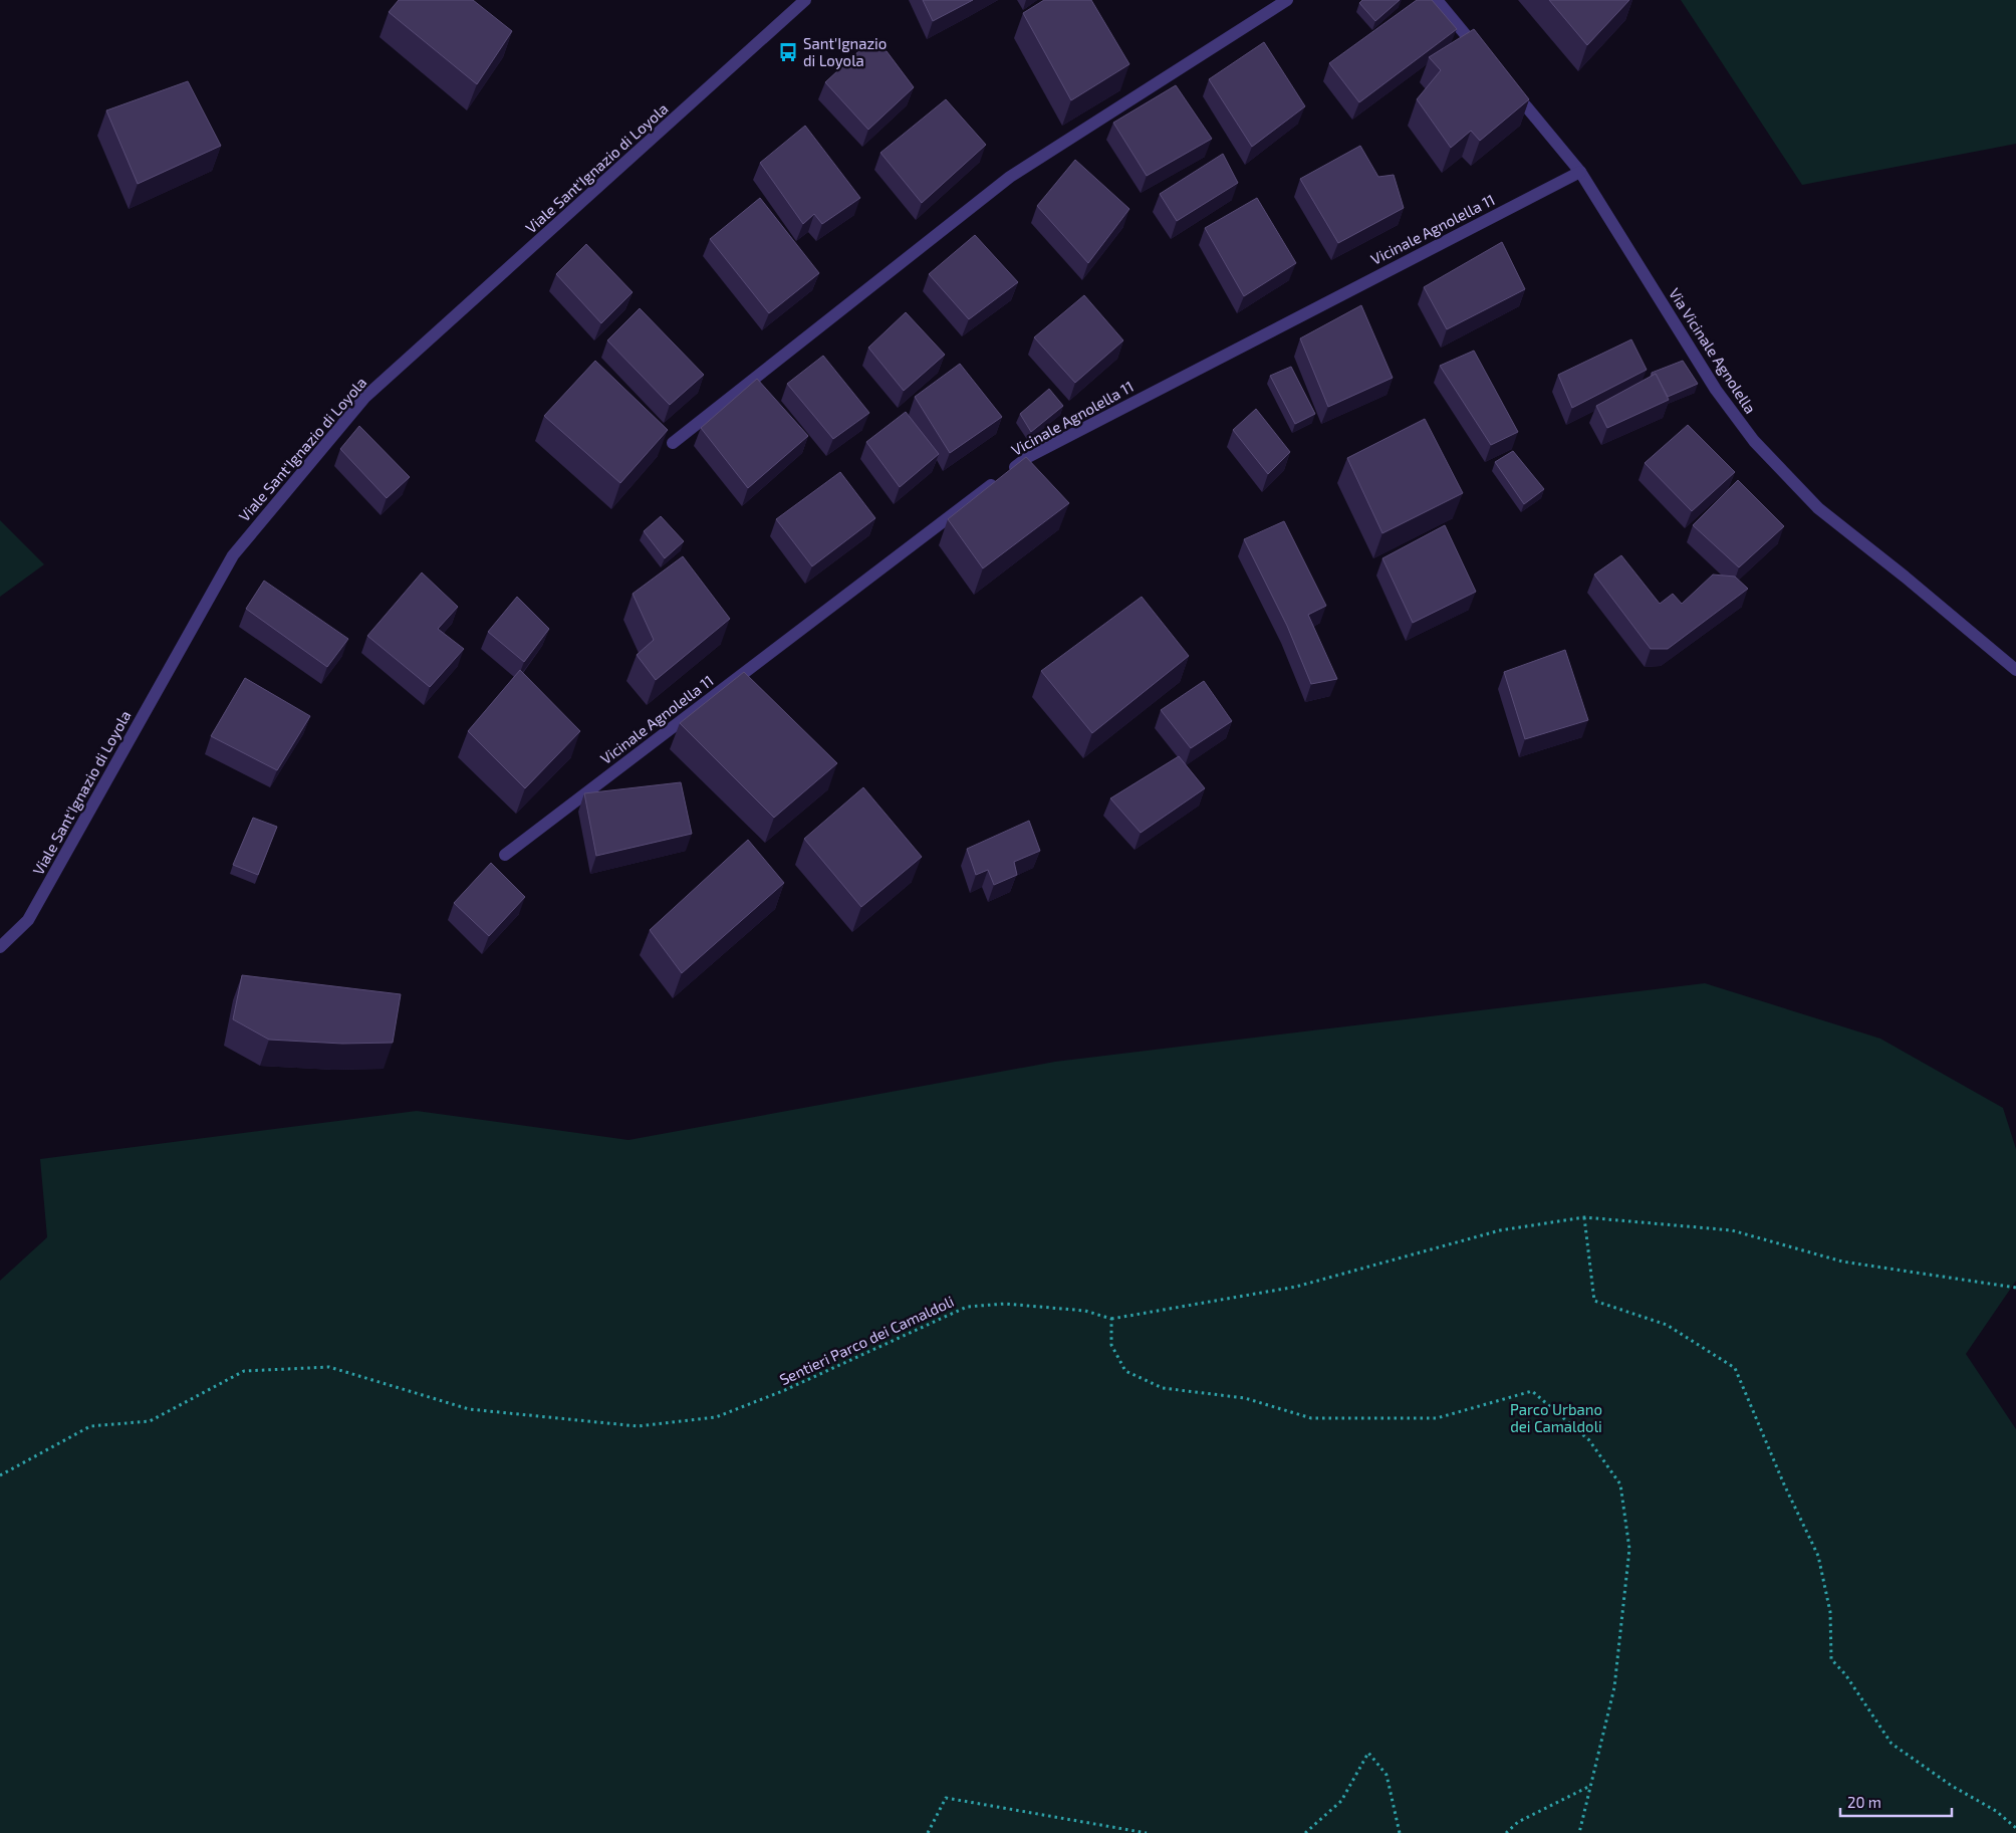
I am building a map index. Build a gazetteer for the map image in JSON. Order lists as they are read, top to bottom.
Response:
{
  "streets": {
    "street": ["Viale Sant'Ignazio di Loyola", "Vicinale Agnolella 11", "Via Vicinale Agnolella"],
    "path": ["Sentieri Parco dei Camaldoli"]
  },
  "crossings": [
    ["Vicinale Agnolella 11", "Via Vicinale Agnolella"]
  ],
  "parks": ["Parco Urbano dei Camaldoli"],
  "places": {
    "bus stop": ["Sant'Ignazio di Loyola"]
  },
  "scale_bar": "20 m"
}
